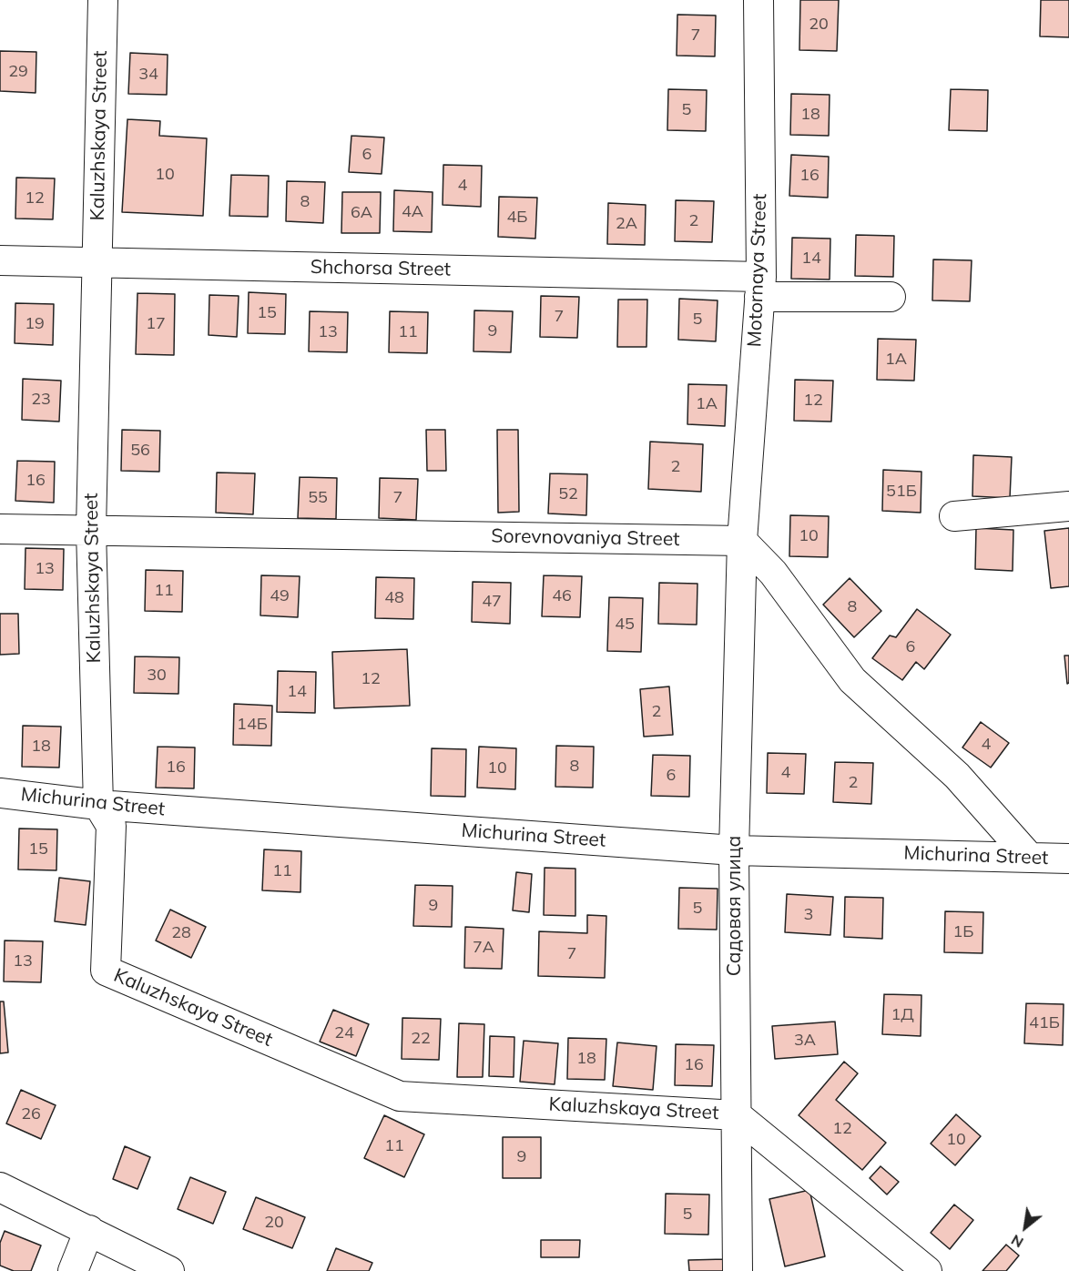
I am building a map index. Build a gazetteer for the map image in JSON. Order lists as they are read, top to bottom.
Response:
{
  "streets": {
    "street": [
      "Kaluzhskaya Street",
      "Shchorsa Street",
      "Motornaya Street",
      "Sorevnovaniya Street",
      "Michurina Street",
      "Садовая улица"
    ]
  },
  "crossings": [
    ["Kaluzhskaya Street", "Shchorsa Street"],
    ["Kaluzhskaya Street", "Sorevnovaniya Street"],
    ["Kaluzhskaya Street", "Michurina Street"],
    ["Kaluzhskaya Street", "Садовая улица"],
    ["Shchorsa Street", "Motornaya Street"],
    ["Motornaya Street", "Sorevnovaniya Street"],
    ["Motornaya Street", "Садовая улица"],
    ["Sorevnovaniya Street", "Садовая улица"],
    ["Michurina Street", "Садовая улица"]
  ],
  "house_numbers": [
    "20",
    "7",
    "29",
    "34",
    "5",
    "18",
    "6",
    "10",
    "16",
    "4",
    "12",
    "8",
    "4А",
    "6А",
    "4Б",
    "2",
    "2А",
    "14",
    "15",
    "7",
    "5",
    "19",
    "17",
    "9",
    "13",
    "11",
    "1А",
    "23",
    "12",
    "1А",
    "56",
    "2",
    "16",
    "51Б",
    "52",
    "55",
    "7",
    "10",
    "13",
    "11",
    "49",
    "46",
    "48",
    "47",
    "8",
    "45",
    "6",
    "30",
    "12",
    "14",
    "2",
    "14Б",
    "4",
    "18",
    "8",
    "16",
    "10",
    "4",
    "6",
    "2",
    "15",
    "11",
    "9",
    "5",
    "3",
    "1Б",
    "28",
    "7А",
    "7",
    "13",
    "1Д",
    "41Б",
    "24",
    "22",
    "3А",
    "18",
    "16",
    "26",
    "12",
    "10",
    "11",
    "9",
    "5",
    "20"
  ],
  "north": "bottom left"
}
